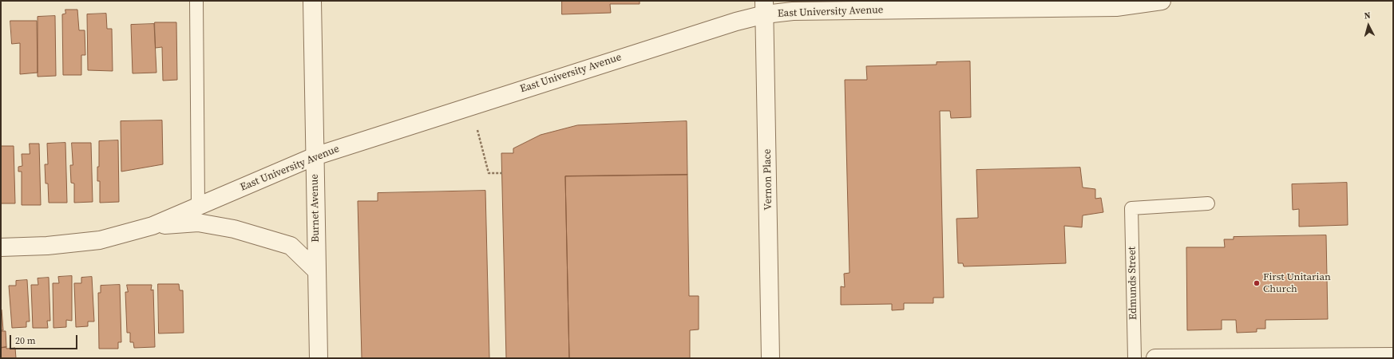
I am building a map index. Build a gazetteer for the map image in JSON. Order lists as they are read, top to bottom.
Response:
{
  "streets": {
    "street": ["East University Avenue", "Vernon Place", "Burnet Avenue"],
    "lane": ["Edmunds Street"]
  },
  "crossings": [
    ["East University Avenue", "Vernon Place"],
    ["East University Avenue", "Burnet Avenue"]
  ],
  "places": ["First Unitarian Church"],
  "scale_bar": "20 m",
  "north": "top"
}
